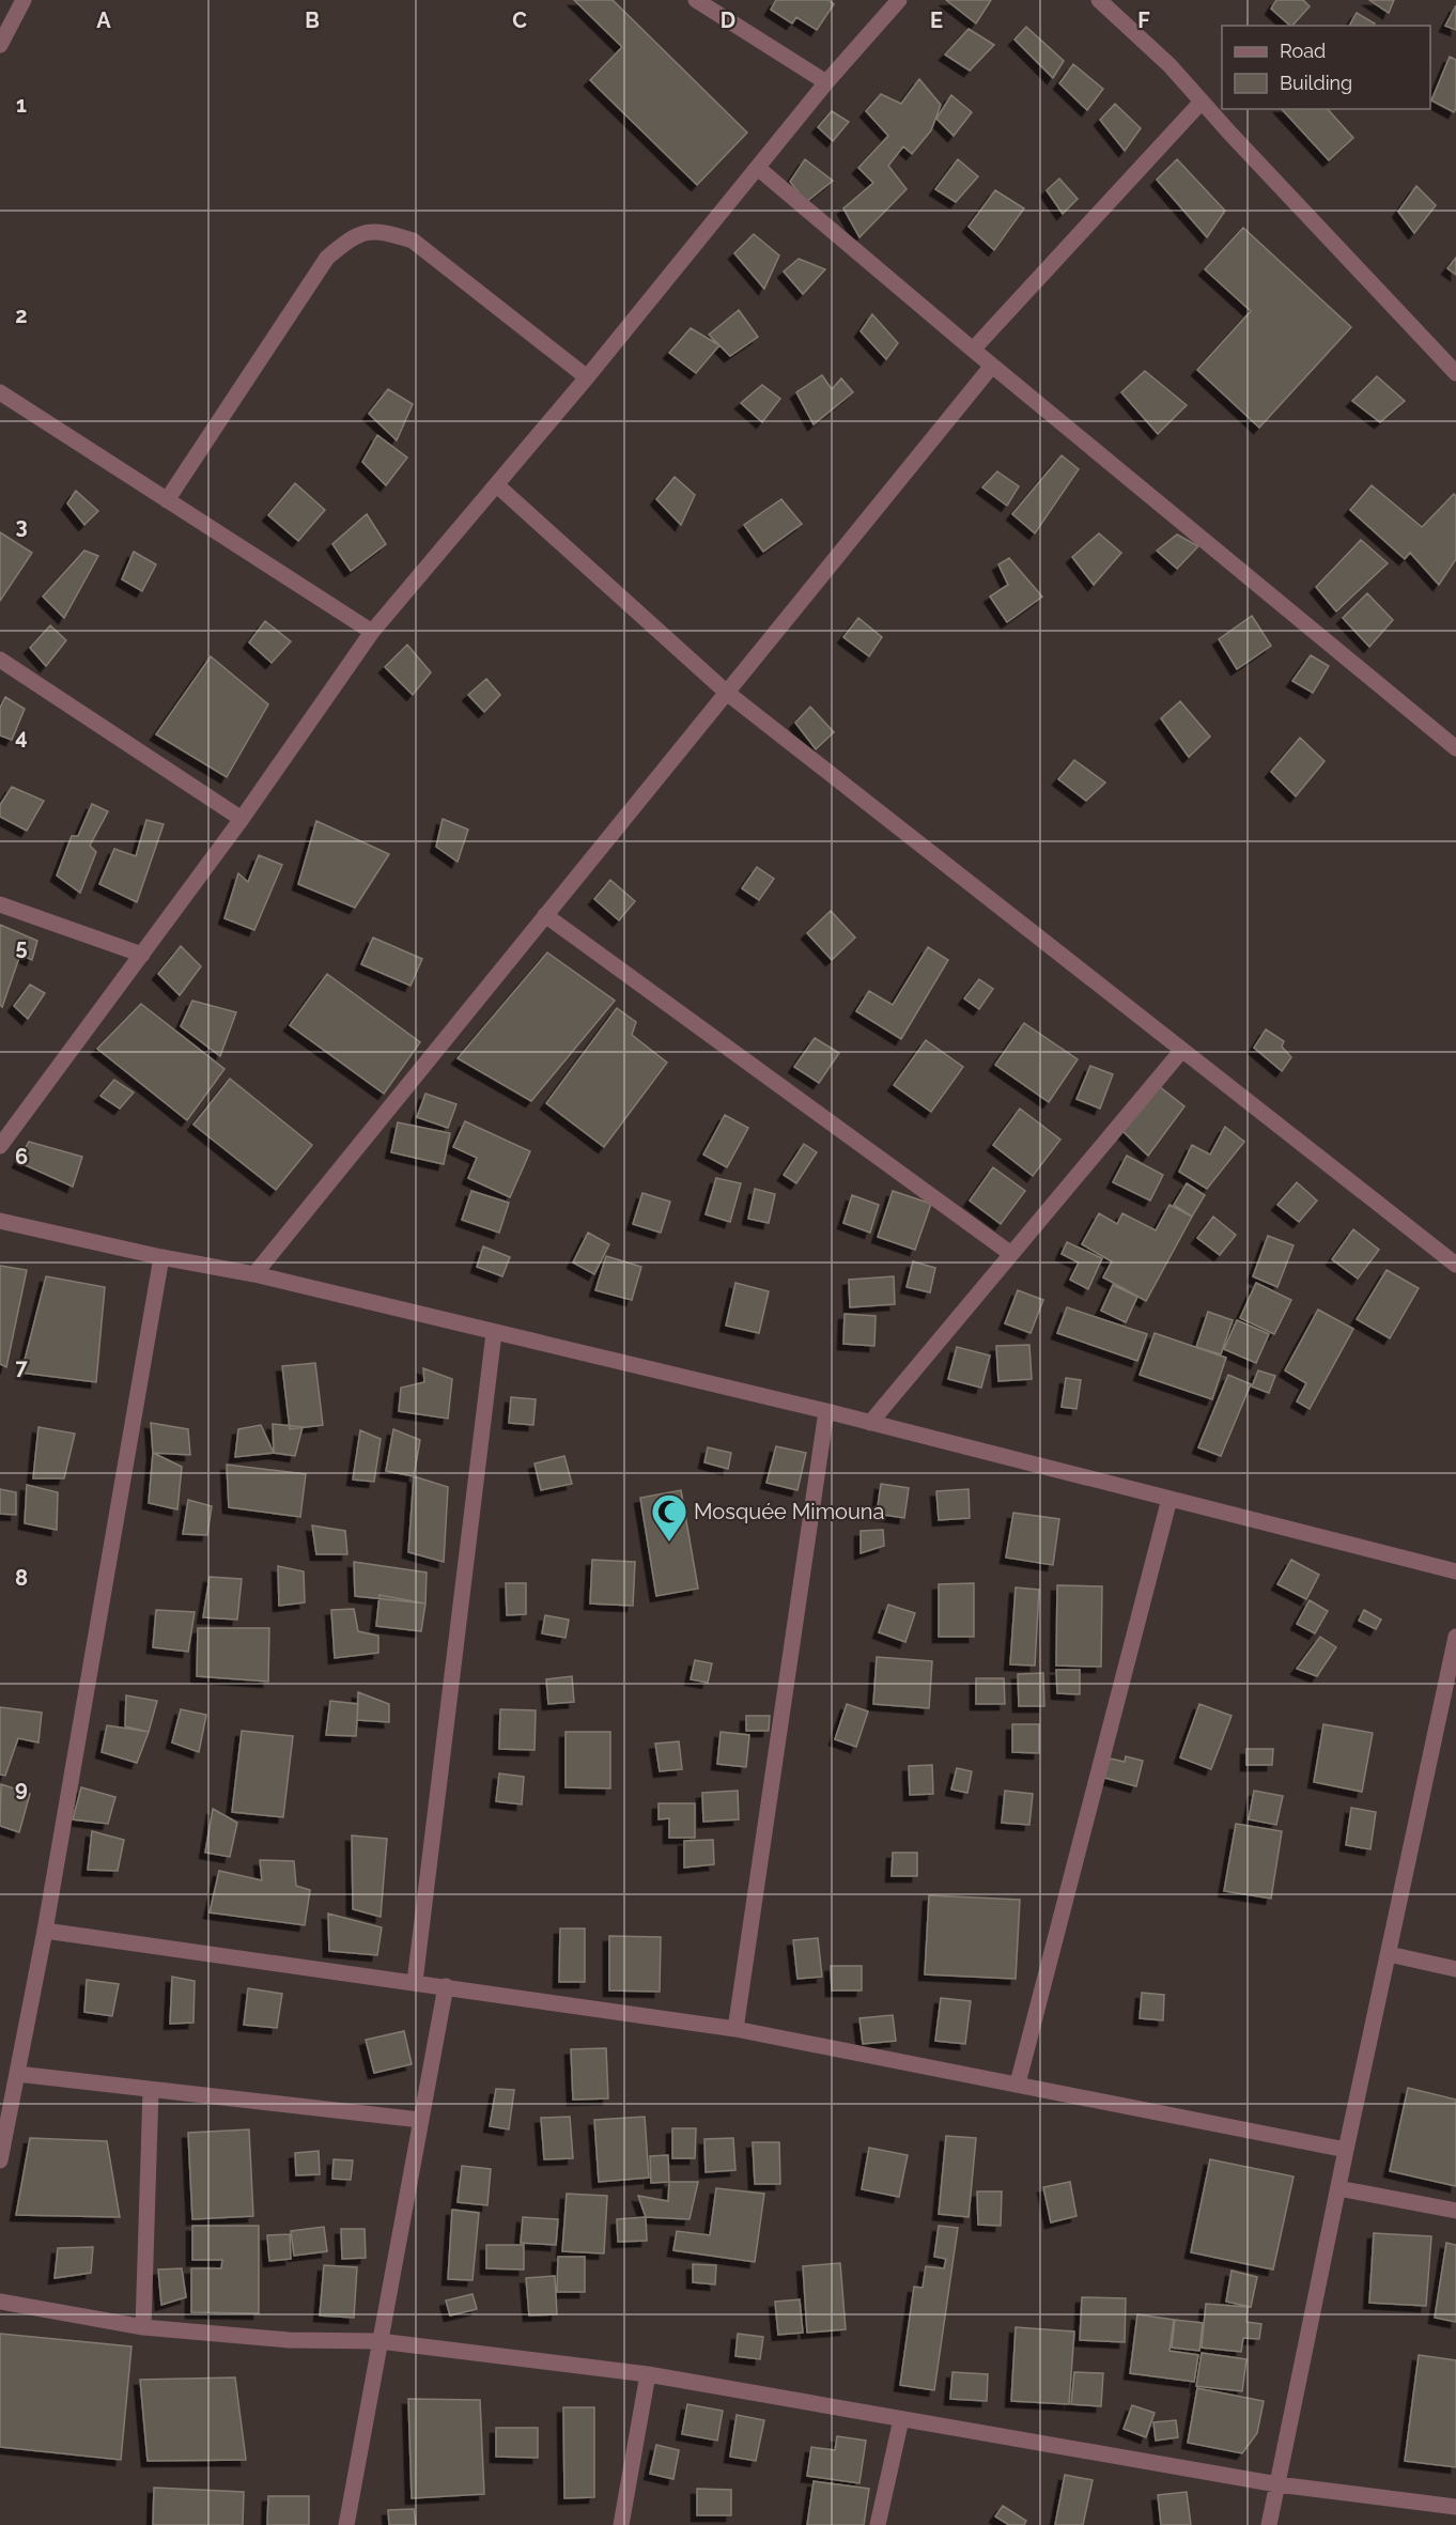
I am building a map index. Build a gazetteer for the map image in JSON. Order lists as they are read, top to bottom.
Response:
{
  "places": {
    "mosque": ["Mosquée Mimouna"]
  },
  "legend": ["Road", "Building"],
  "grid": {
    "columns": [
      "A",
      "B",
      "C",
      "D",
      "E",
      "F"
    ],
    "rows": [
      "1",
      "2",
      "3",
      "4",
      "5",
      "6",
      "7",
      "8",
      "9"
    ]
  }
}
